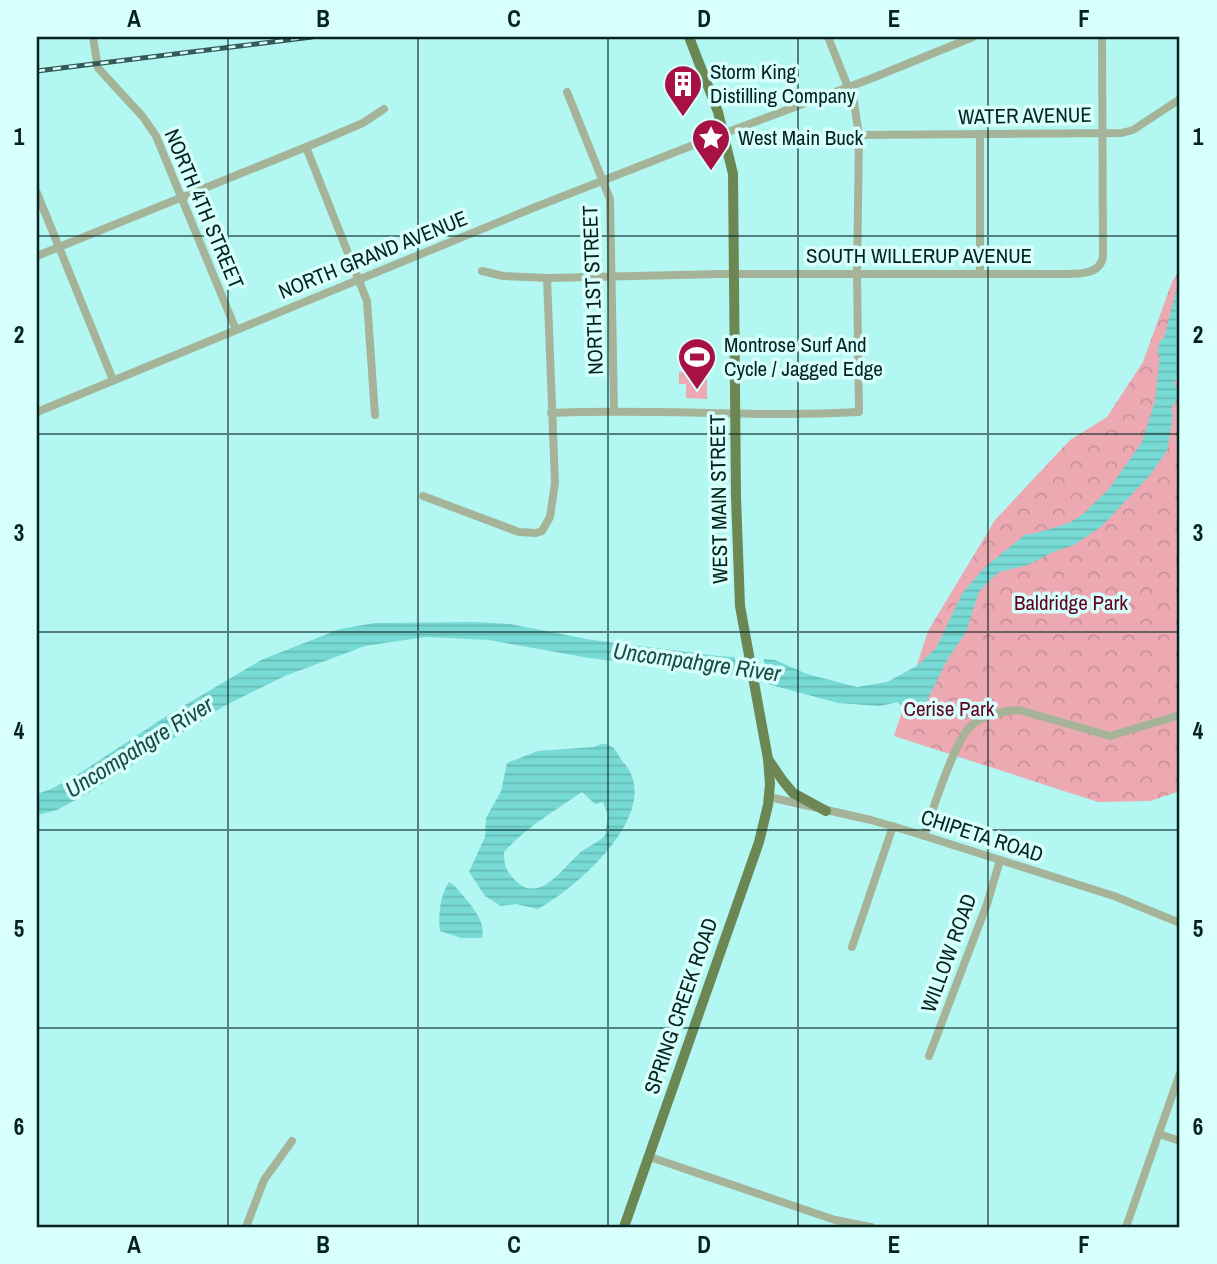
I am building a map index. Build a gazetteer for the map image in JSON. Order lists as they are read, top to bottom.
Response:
{
  "streets": {
    "main road": ["WEST MAIN STREET", "SPRING CREEK ROAD"],
    "street": [
      "WATER AVENUE",
      "NORTH 4TH STREET",
      "NORTH GRAND AVENUE",
      "SOUTH WILLERUP AVENUE",
      "NORTH 1ST STREET",
      "CHIPETA ROAD",
      "WILLOW ROAD"
    ]
  },
  "crossings": [
    ["WATER AVENUE", "SOUTH WILLERUP AVENUE"],
    ["NORTH 4TH STREET", "NORTH GRAND AVENUE"],
    ["NORTH GRAND AVENUE", "NORTH 1ST STREET"],
    ["NORTH GRAND AVENUE", "WEST MAIN STREET"],
    ["SOUTH WILLERUP AVENUE", "NORTH 1ST STREET"],
    ["SOUTH WILLERUP AVENUE", "WEST MAIN STREET"],
    ["WEST MAIN STREET", "CHIPETA ROAD"],
    ["WEST MAIN STREET", "SPRING CREEK ROAD"],
    ["CHIPETA ROAD", "WILLOW ROAD"],
    ["CHIPETA ROAD", "SPRING CREEK ROAD"]
  ],
  "water": ["Uncompahgre River"],
  "parks": ["Baldridge Park", "Cerise Park"],
  "places": {
    "building": ["Storm King Distilling Company"],
    "place": ["West Main Buck"],
    "sports": ["Montrose Surf And Cycle / Jagged Edge"]
  },
  "grid": {
    "columns": [
      "A",
      "B",
      "C",
      "D",
      "E",
      "F"
    ],
    "rows": [
      "1",
      "2",
      "3",
      "4",
      "5",
      "6"
    ]
  }
}
